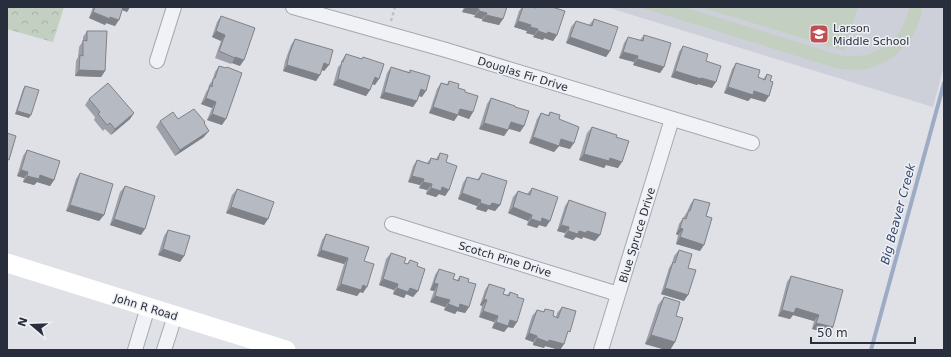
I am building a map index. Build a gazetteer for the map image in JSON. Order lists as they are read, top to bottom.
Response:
{
  "streets": {
    "main road": ["John R Road"],
    "street": ["Douglas Fir Drive", "Blue Spruce Drive", "Scotch Pine Drive"]
  },
  "crossings": [
    ["Douglas Fir Drive", "Blue Spruce Drive"],
    ["Blue Spruce Drive", "Scotch Pine Drive"]
  ],
  "water": ["Big Beaver Creek"],
  "places": {
    "school or university": ["Larson Middle School"]
  },
  "scale_bar": "50 m",
  "north": "left"
}
